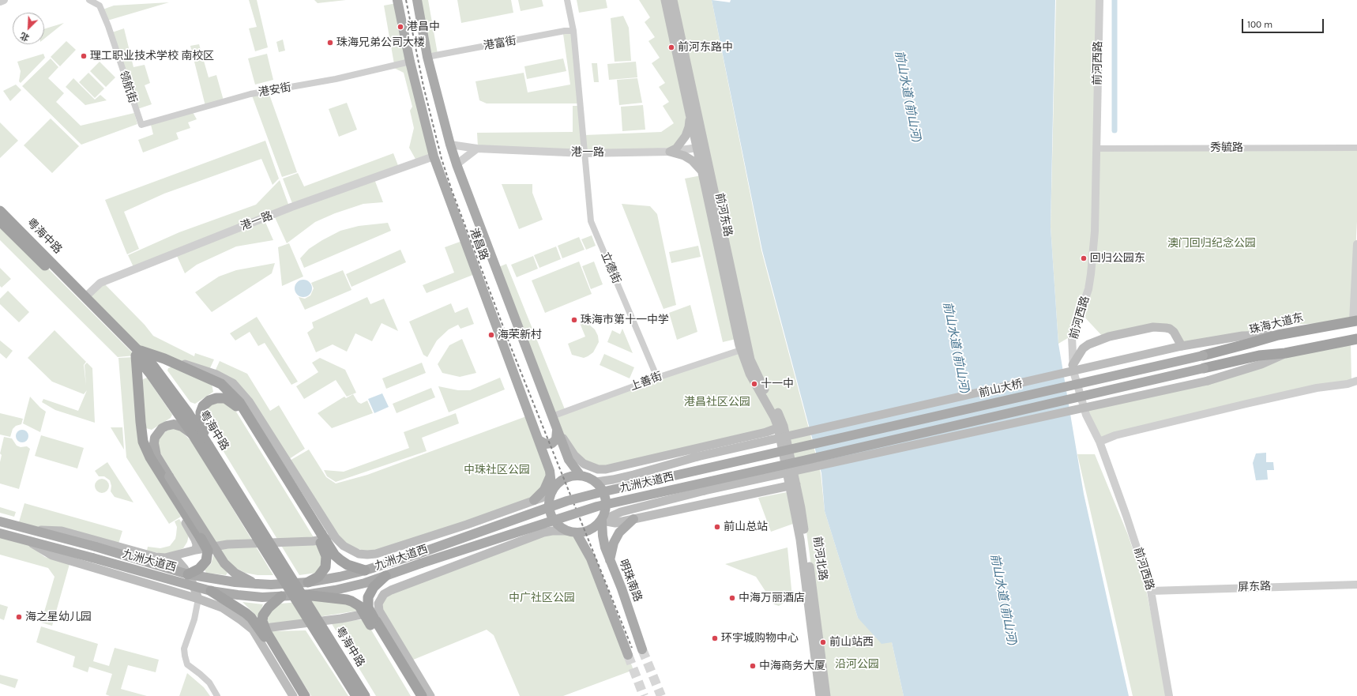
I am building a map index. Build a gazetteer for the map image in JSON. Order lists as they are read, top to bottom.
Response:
{
  "streets": {
    "highway": ["粤海中路", "珠海大道东"],
    "main road": [
      "前河东路",
      "港昌路",
      "前山大桥",
      "九洲大道西",
      "前河北路",
      "明珠南路"
    ],
    "street": [
      "港富街",
      "前河西路",
      "领航街",
      "港安街",
      "秀毓路",
      "港一路",
      "立德街",
      "上善街",
      "屏东路"
    ]
  },
  "crossings": [
    ["港富街", "港昌路"],
    ["前河西路", "秀毓路"],
    ["前河西路", "屏东路"],
    ["领航街", "港安街"],
    ["港安街", "港昌路"],
    ["港一路", "前河东路"],
    ["港一路", "粤海中路"],
    ["港一路", "港昌路"],
    ["港一路", "立德街"],
    ["前河东路", "上善街"],
    ["前河东路", "前河北路"],
    ["港昌路", "上善街"],
    ["港昌路", "明珠南路"],
    ["立德街", "上善街"],
    ["珠海大道东", "前山大桥"],
    ["前山大桥", "九洲大道西"]
  ],
  "water": ["前山水道 (前山河)"],
  "parks": [
    "澳门回归纪念公园",
    "港昌社区公园",
    "中珠社区公园",
    "中广社区公园",
    "沿河公园"
  ],
  "places": [
    "港昌中",
    "珠海兄弟公司大楼",
    "前河东路中",
    "理工职业技术学校 南校区",
    "回归公园东",
    "珠海市第十一中学",
    "海荣新村",
    "十一中",
    "前山总站",
    "中海万丽酒店",
    "海之星幼儿园",
    "环宇城购物中心",
    "前山站西",
    "中海商务大厦"
  ],
  "scale_bar": "100 m",
  "north": "bottom left"
}
